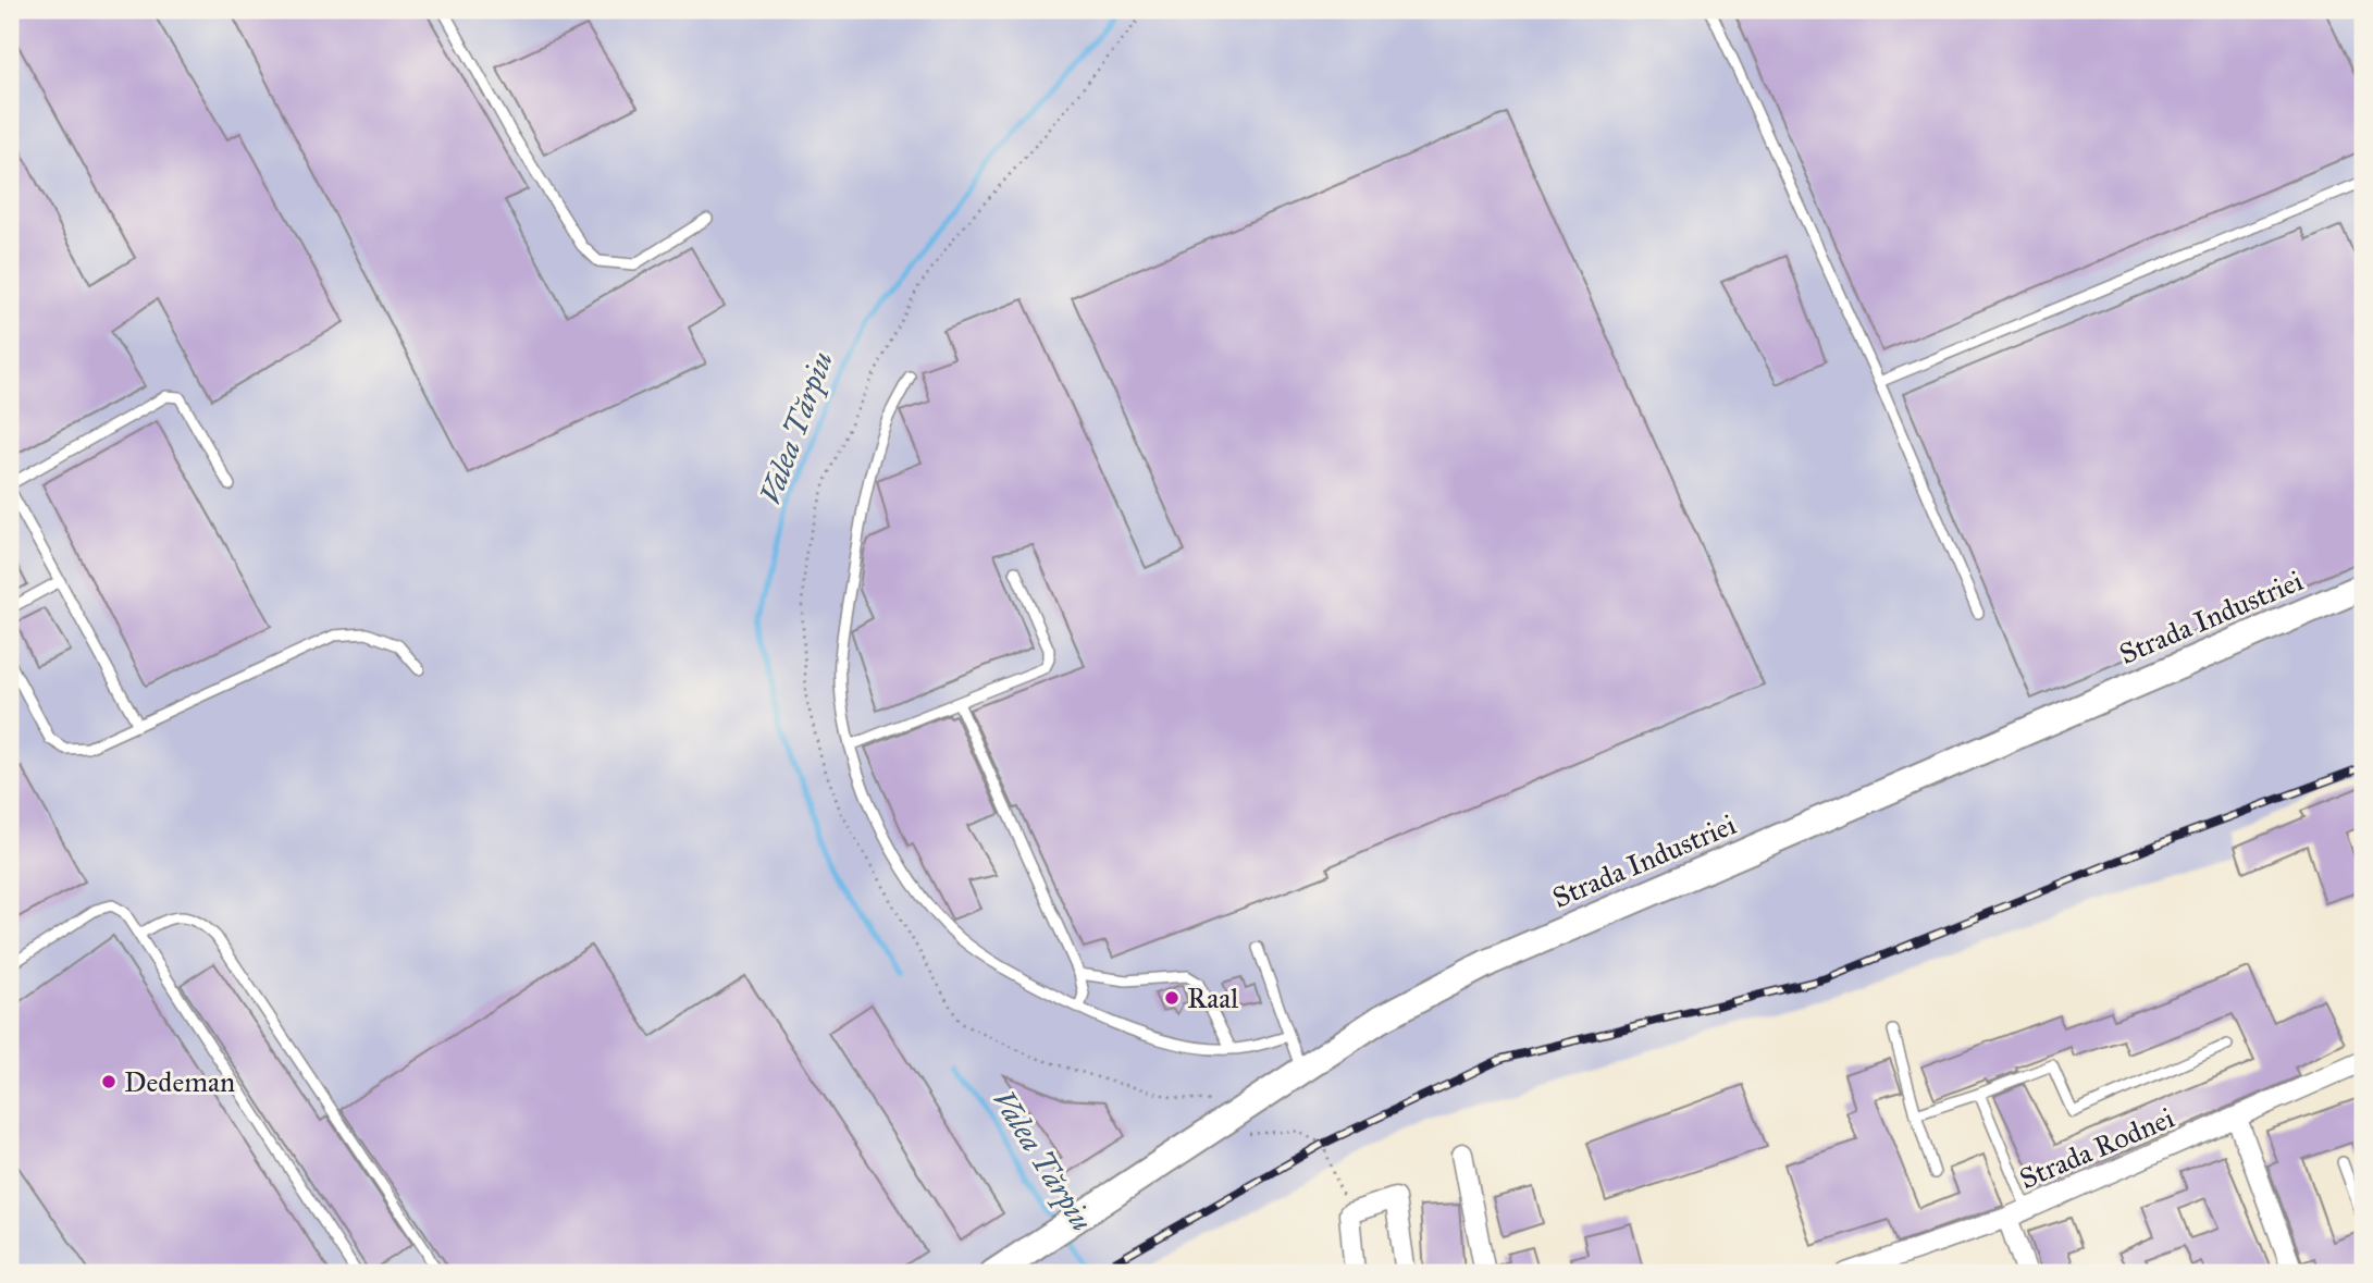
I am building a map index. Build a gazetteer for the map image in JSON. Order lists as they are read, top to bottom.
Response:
{
  "streets": {
    "street": ["Strada Industriei", "Strada Rodnei"]
  },
  "water": ["Valea Tărpiu"],
  "places": ["Raal", "Dedeman"]
}
